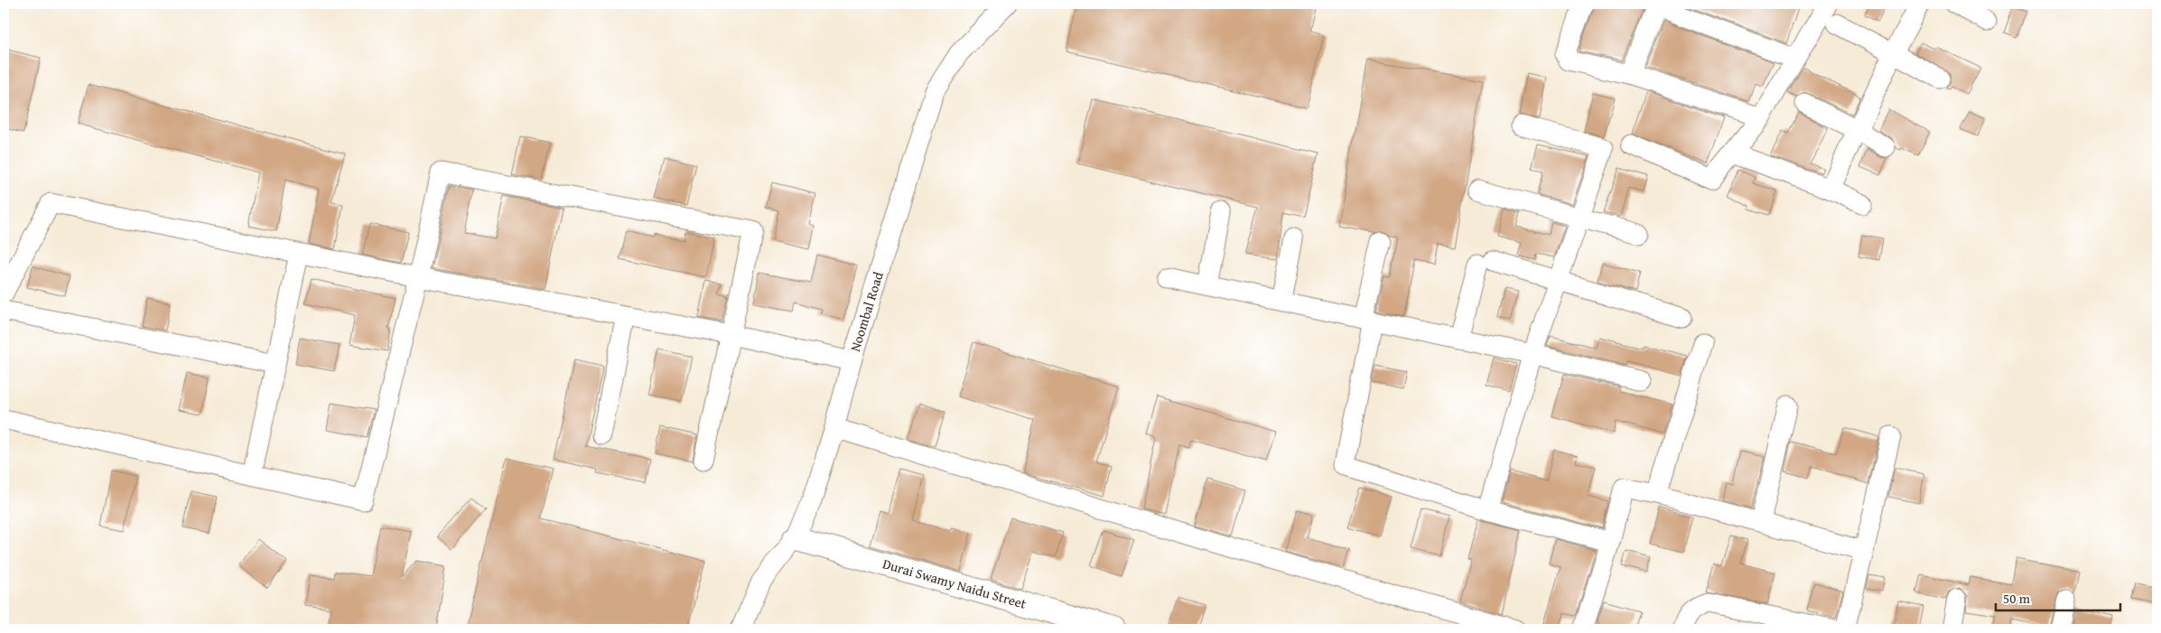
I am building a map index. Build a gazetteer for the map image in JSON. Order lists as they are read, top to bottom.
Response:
{
  "streets": {
    "street": ["Noombal Road", "Durai Swamy Naidu Street"]
  },
  "crossings": [
    ["Noombal Road", "Durai Swamy Naidu Street"]
  ],
  "scale_bar": "50 m"
}
